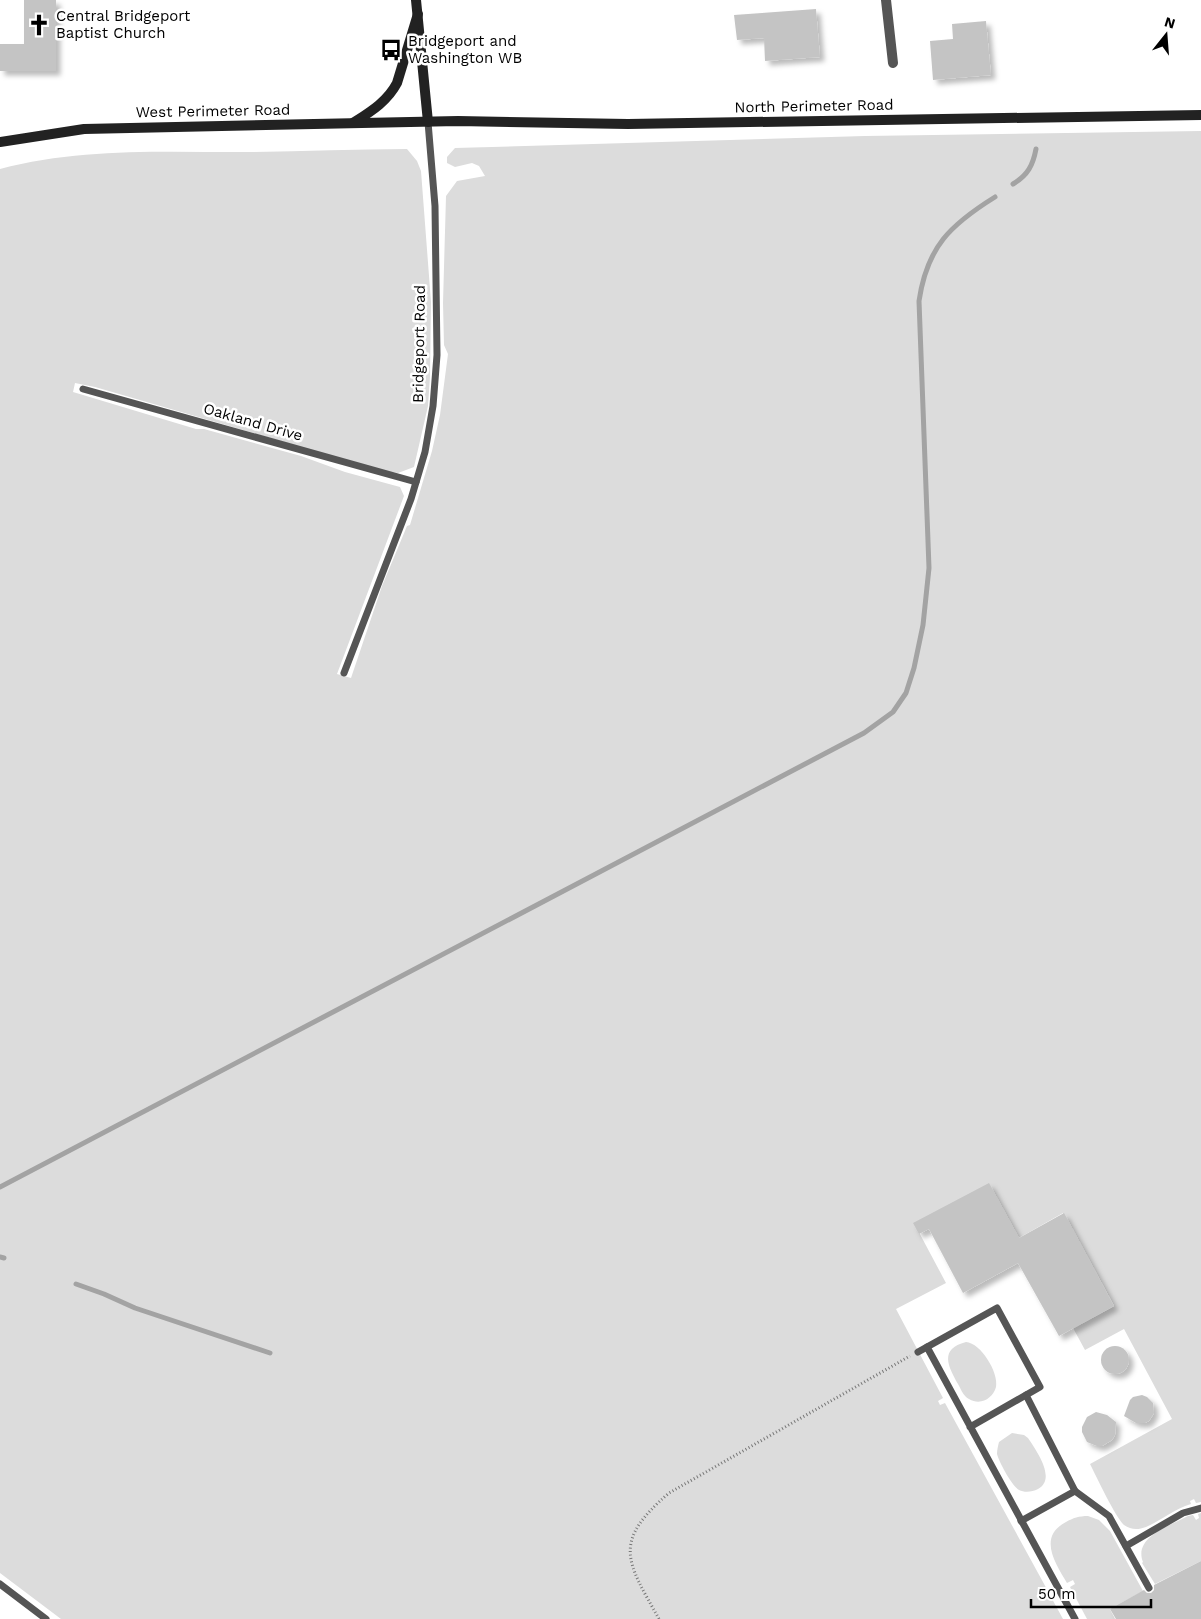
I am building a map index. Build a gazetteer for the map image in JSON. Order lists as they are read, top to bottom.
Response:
{
  "streets": {
    "street": ["North Perimeter Road", "West Perimeter Road", "Bridgeport Road"],
    "lane": ["Oakland Drive"]
  },
  "crossings": [
    ["North Perimeter Road", "West Perimeter Road"],
    ["North Perimeter Road", "Bridgeport Road"],
    ["West Perimeter Road", "Bridgeport Road"],
    ["Bridgeport Road", "Oakland Drive"]
  ],
  "places": {
    "church": ["Central Bridgeport Baptist Church"],
    "bus stop": ["Bridgeport and Washington WB"]
  },
  "scale_bar": "50 m",
  "north": "top"
}
